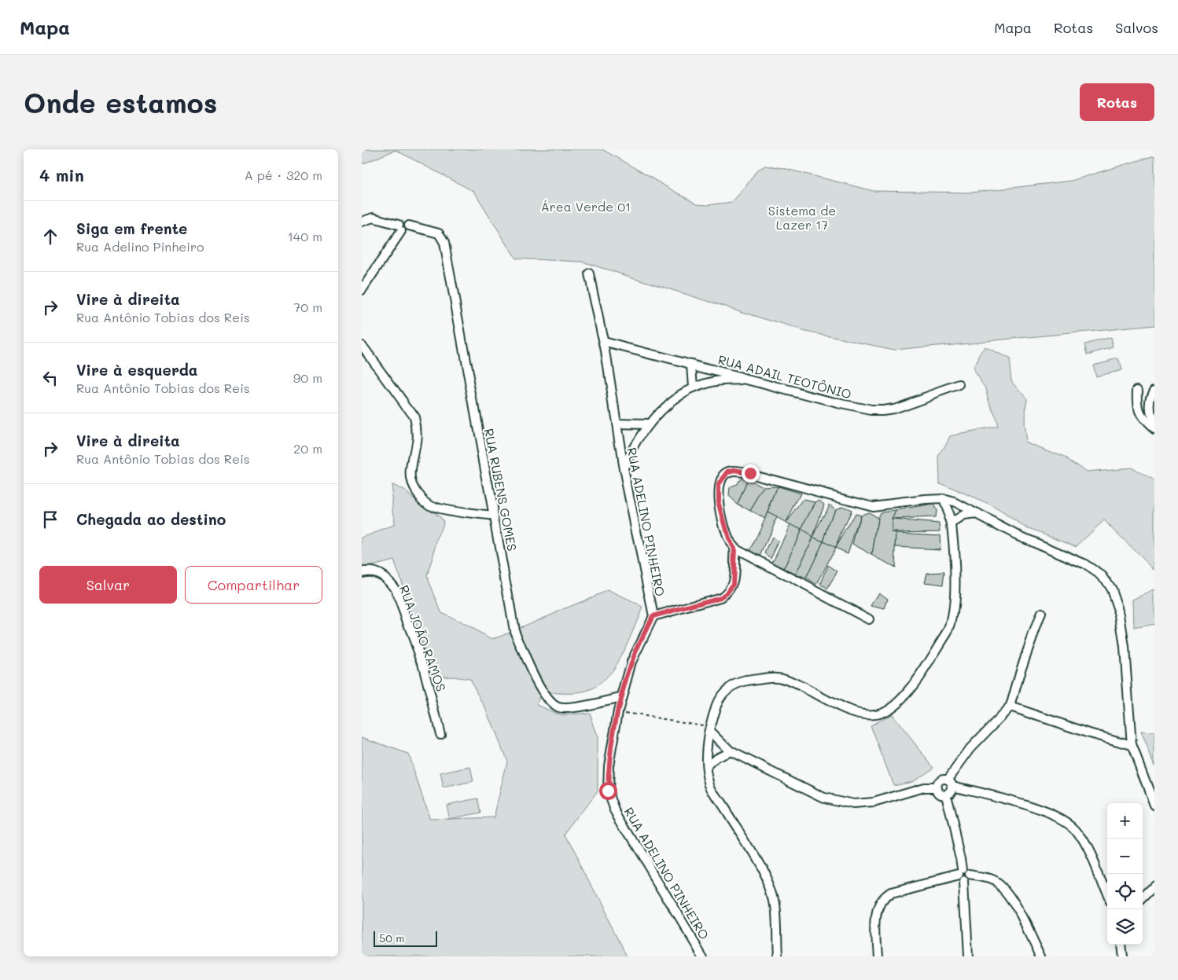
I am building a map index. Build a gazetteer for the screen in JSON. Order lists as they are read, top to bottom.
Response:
{
  "streets": {
    "street": [
      "RUA ADAIL TEOTÔNIO",
      "RUA RUBENS GOMES",
      "RUA ADELINO PINHEIRO",
      "RUA JOÃO RAMOS"
    ]
  },
  "crossings": [
    ["RUA ADAIL TEOTÔNIO", "RUA ADELINO PINHEIRO"],
    ["RUA RUBENS GOMES", "RUA ADELINO PINHEIRO"]
  ],
  "parks": ["Área Verde 01", "Sistema de Lazer 17"],
  "scale_bar": "50 m",
  "page": {
    "header": "Mapa",
    "nav": ["Mapa", "Rotas", "Salvos"],
    "buttons": [
      "Rotas",
      ["Salvar", "Compartilhar"]
    ],
    "title": "Onde estamos",
    "heading": ["4 min", "A pé · 320 m"],
    "list": [
      ["Siga em frente", "Rua Adelino Pinheiro", "140 m"],
      ["Vire à direita", "Rua Antônio Tobias dos Reis", "70 m"],
      ["Vire à esquerda", "Rua Antônio Tobias dos Reis", "90 m"],
      ["Vire à direita", "Rua Antônio Tobias dos Reis", "20 m"],
      "Chegada ao destino"
    ],
    "map_buttons": ["+", "−"],
    "scale": "50 m"
  }
}
